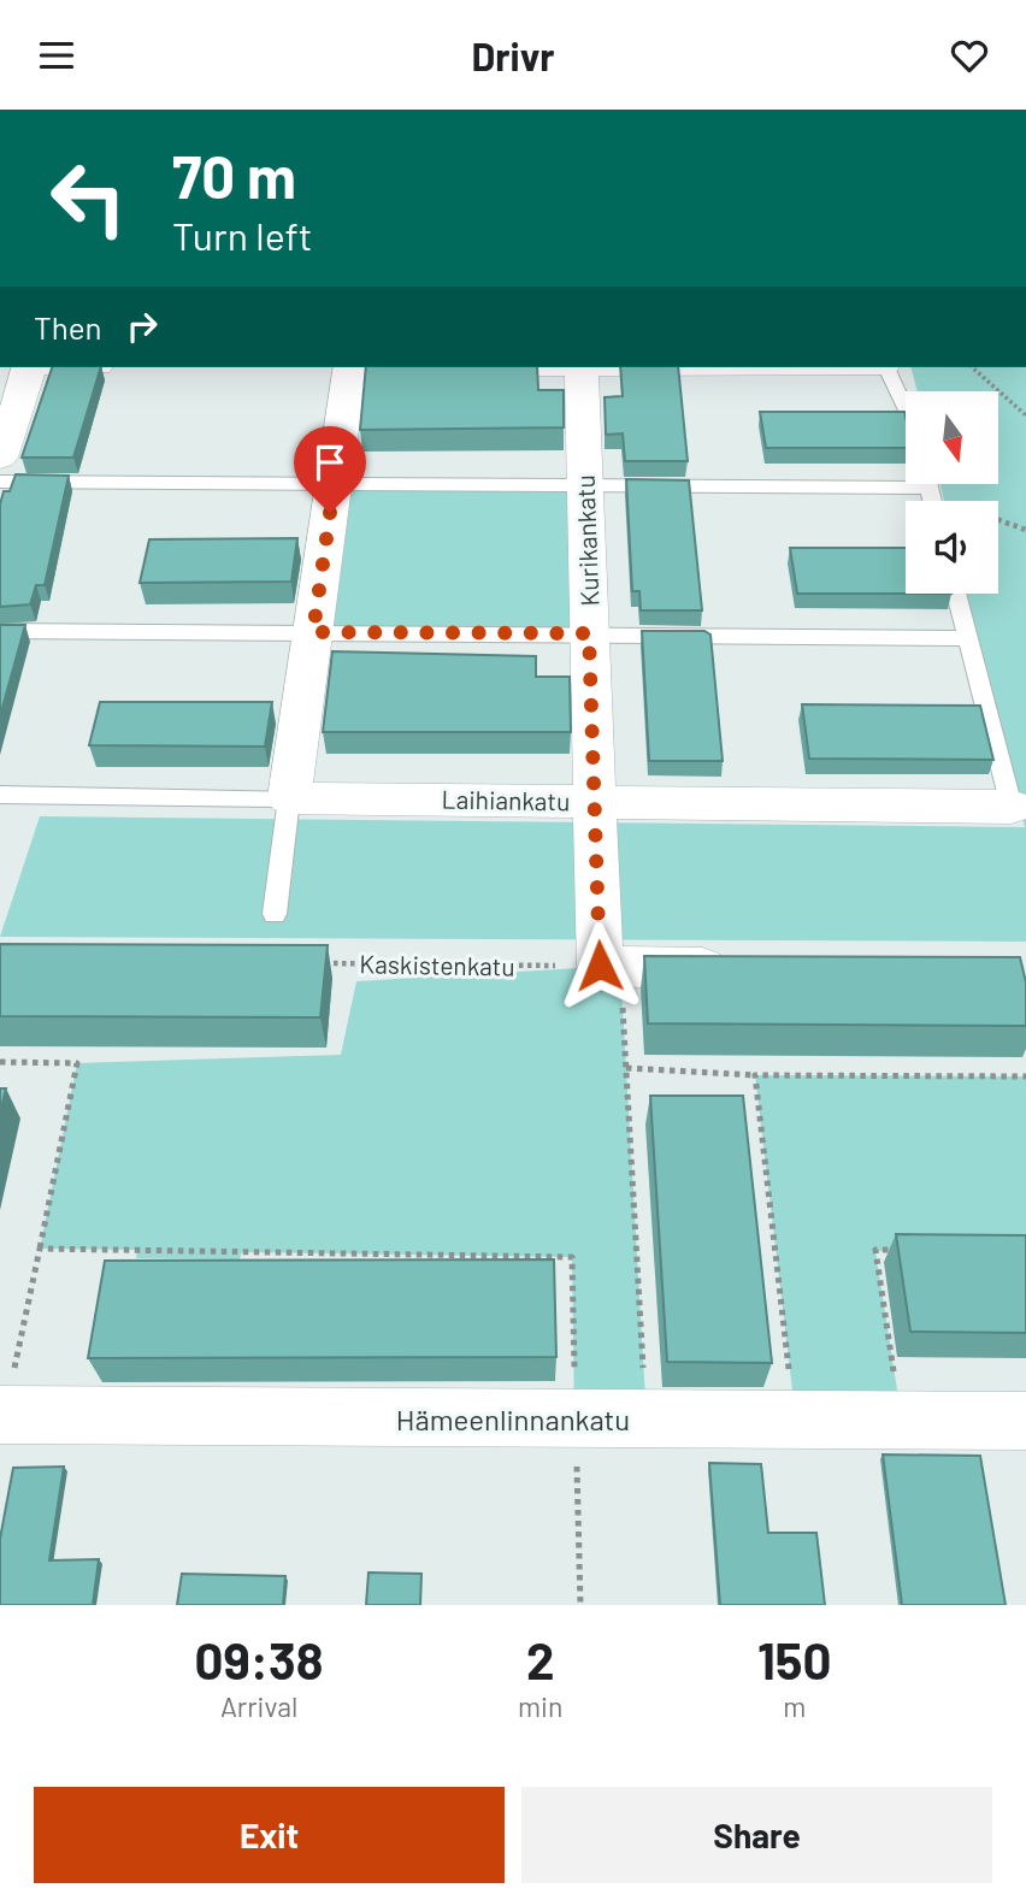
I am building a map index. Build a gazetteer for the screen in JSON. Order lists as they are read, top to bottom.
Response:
{
  "streets": {
    "street": ["Kurikankatu", "Laihiankatu", "Hämeenlinnankatu"],
    "path": ["Kaskistenkatu"]
  },
  "crossings": [
    ["Kurikankatu", "Laihiankatu"],
    ["Kurikankatu", "Kaskistenkatu"]
  ],
  "north": "bottom",
  "page": {
    "header": "Drivr",
    "turn": ["70 m", "Turn left"],
    "then": "Then",
    "eta": [
      "09:38",
      "Arrival",
      "2",
      "min",
      "150",
      "m"
    ],
    "buttons": ["Exit", "Share"]
  }
}
